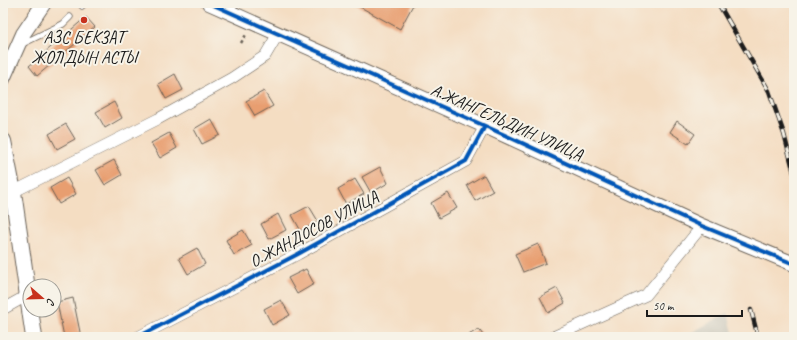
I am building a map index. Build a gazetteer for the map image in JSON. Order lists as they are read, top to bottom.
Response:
{
  "streets": {
    "street": ["А.ЖАНГЕЛЬДИН УЛИЦА", "О.ЖАНДОСОВ УЛИЦА"]
  },
  "crossings": [
    ["А.ЖАНГЕЛЬДИН УЛИЦА", "О.ЖАНДОСОВ УЛИЦА"]
  ],
  "places": ["АЗС БЕКЗАТ ЖОЛДЫН АСТЫ"],
  "scale_bar": "50 m",
  "north": "right"
}
